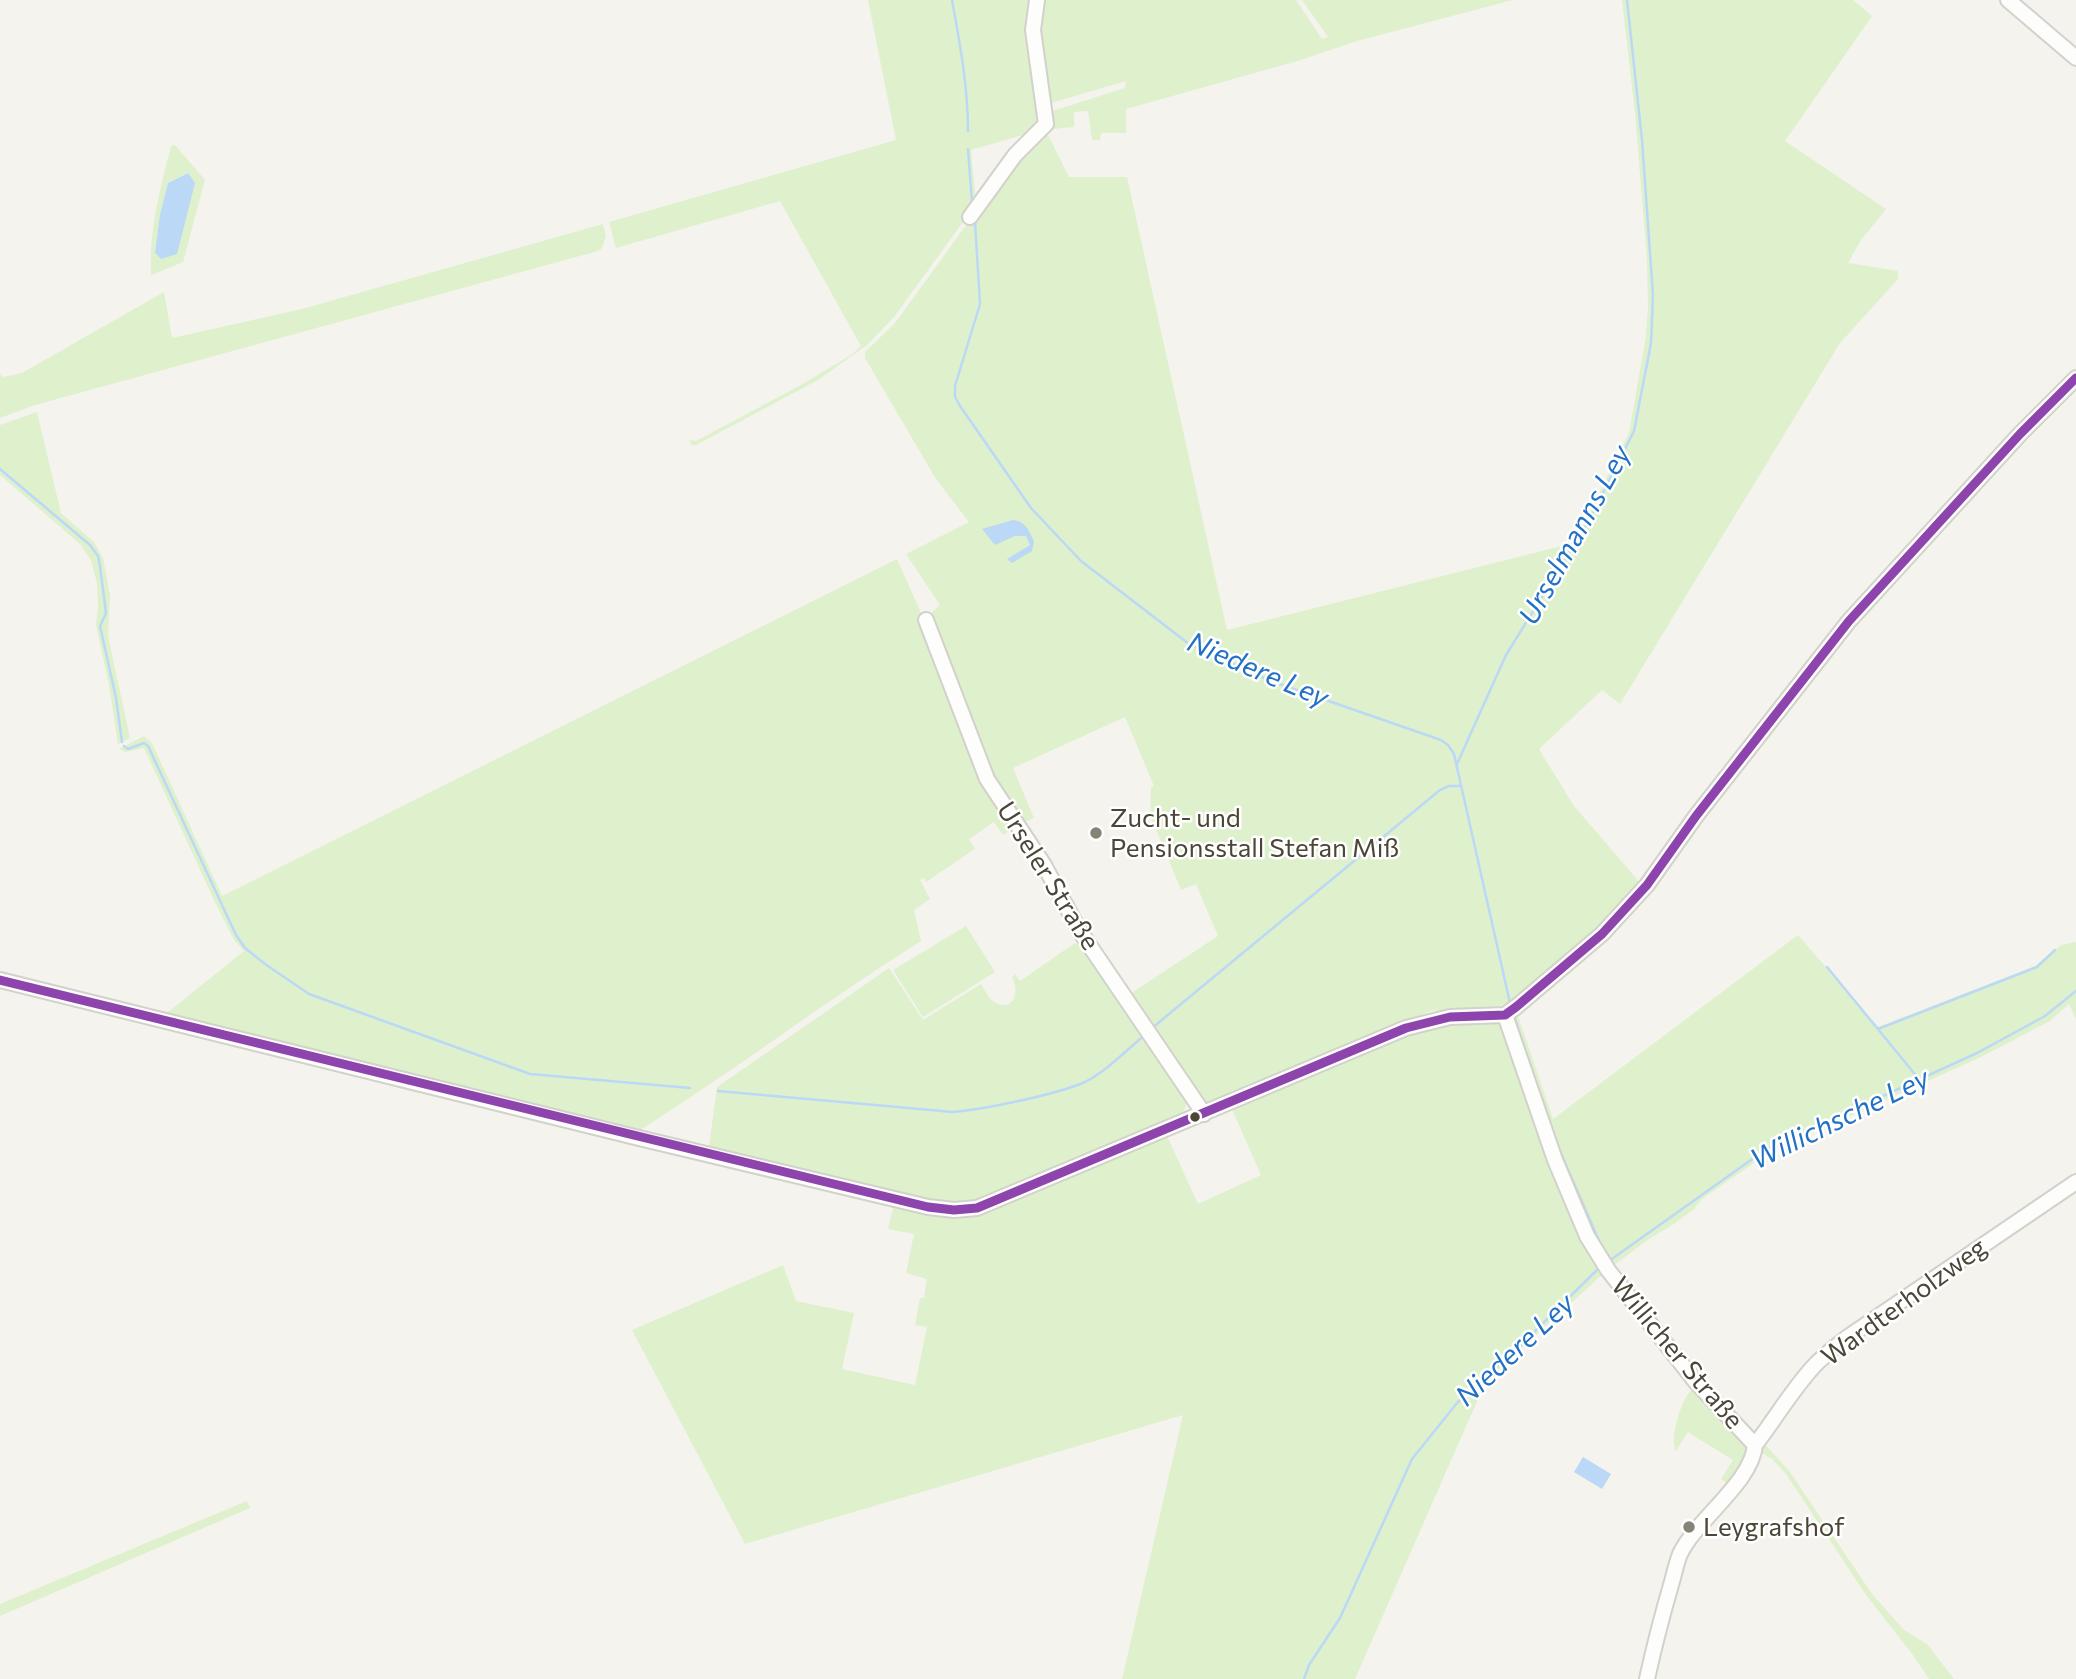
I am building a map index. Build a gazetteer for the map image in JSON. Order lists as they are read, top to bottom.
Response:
{
  "streets": {
    "street": ["Urseler Straße", "Wardterholzweg", "Willicher Straße"]
  },
  "crossings": [
    ["Wardterholzweg", "Willicher Straße"]
  ],
  "water": ["Urselmanns Ley", "Niedere Ley", "Willichsche Ley"],
  "places": ["Zucht- und Pensionsstall Stefan Miß", "Leygrafshof"]
}
